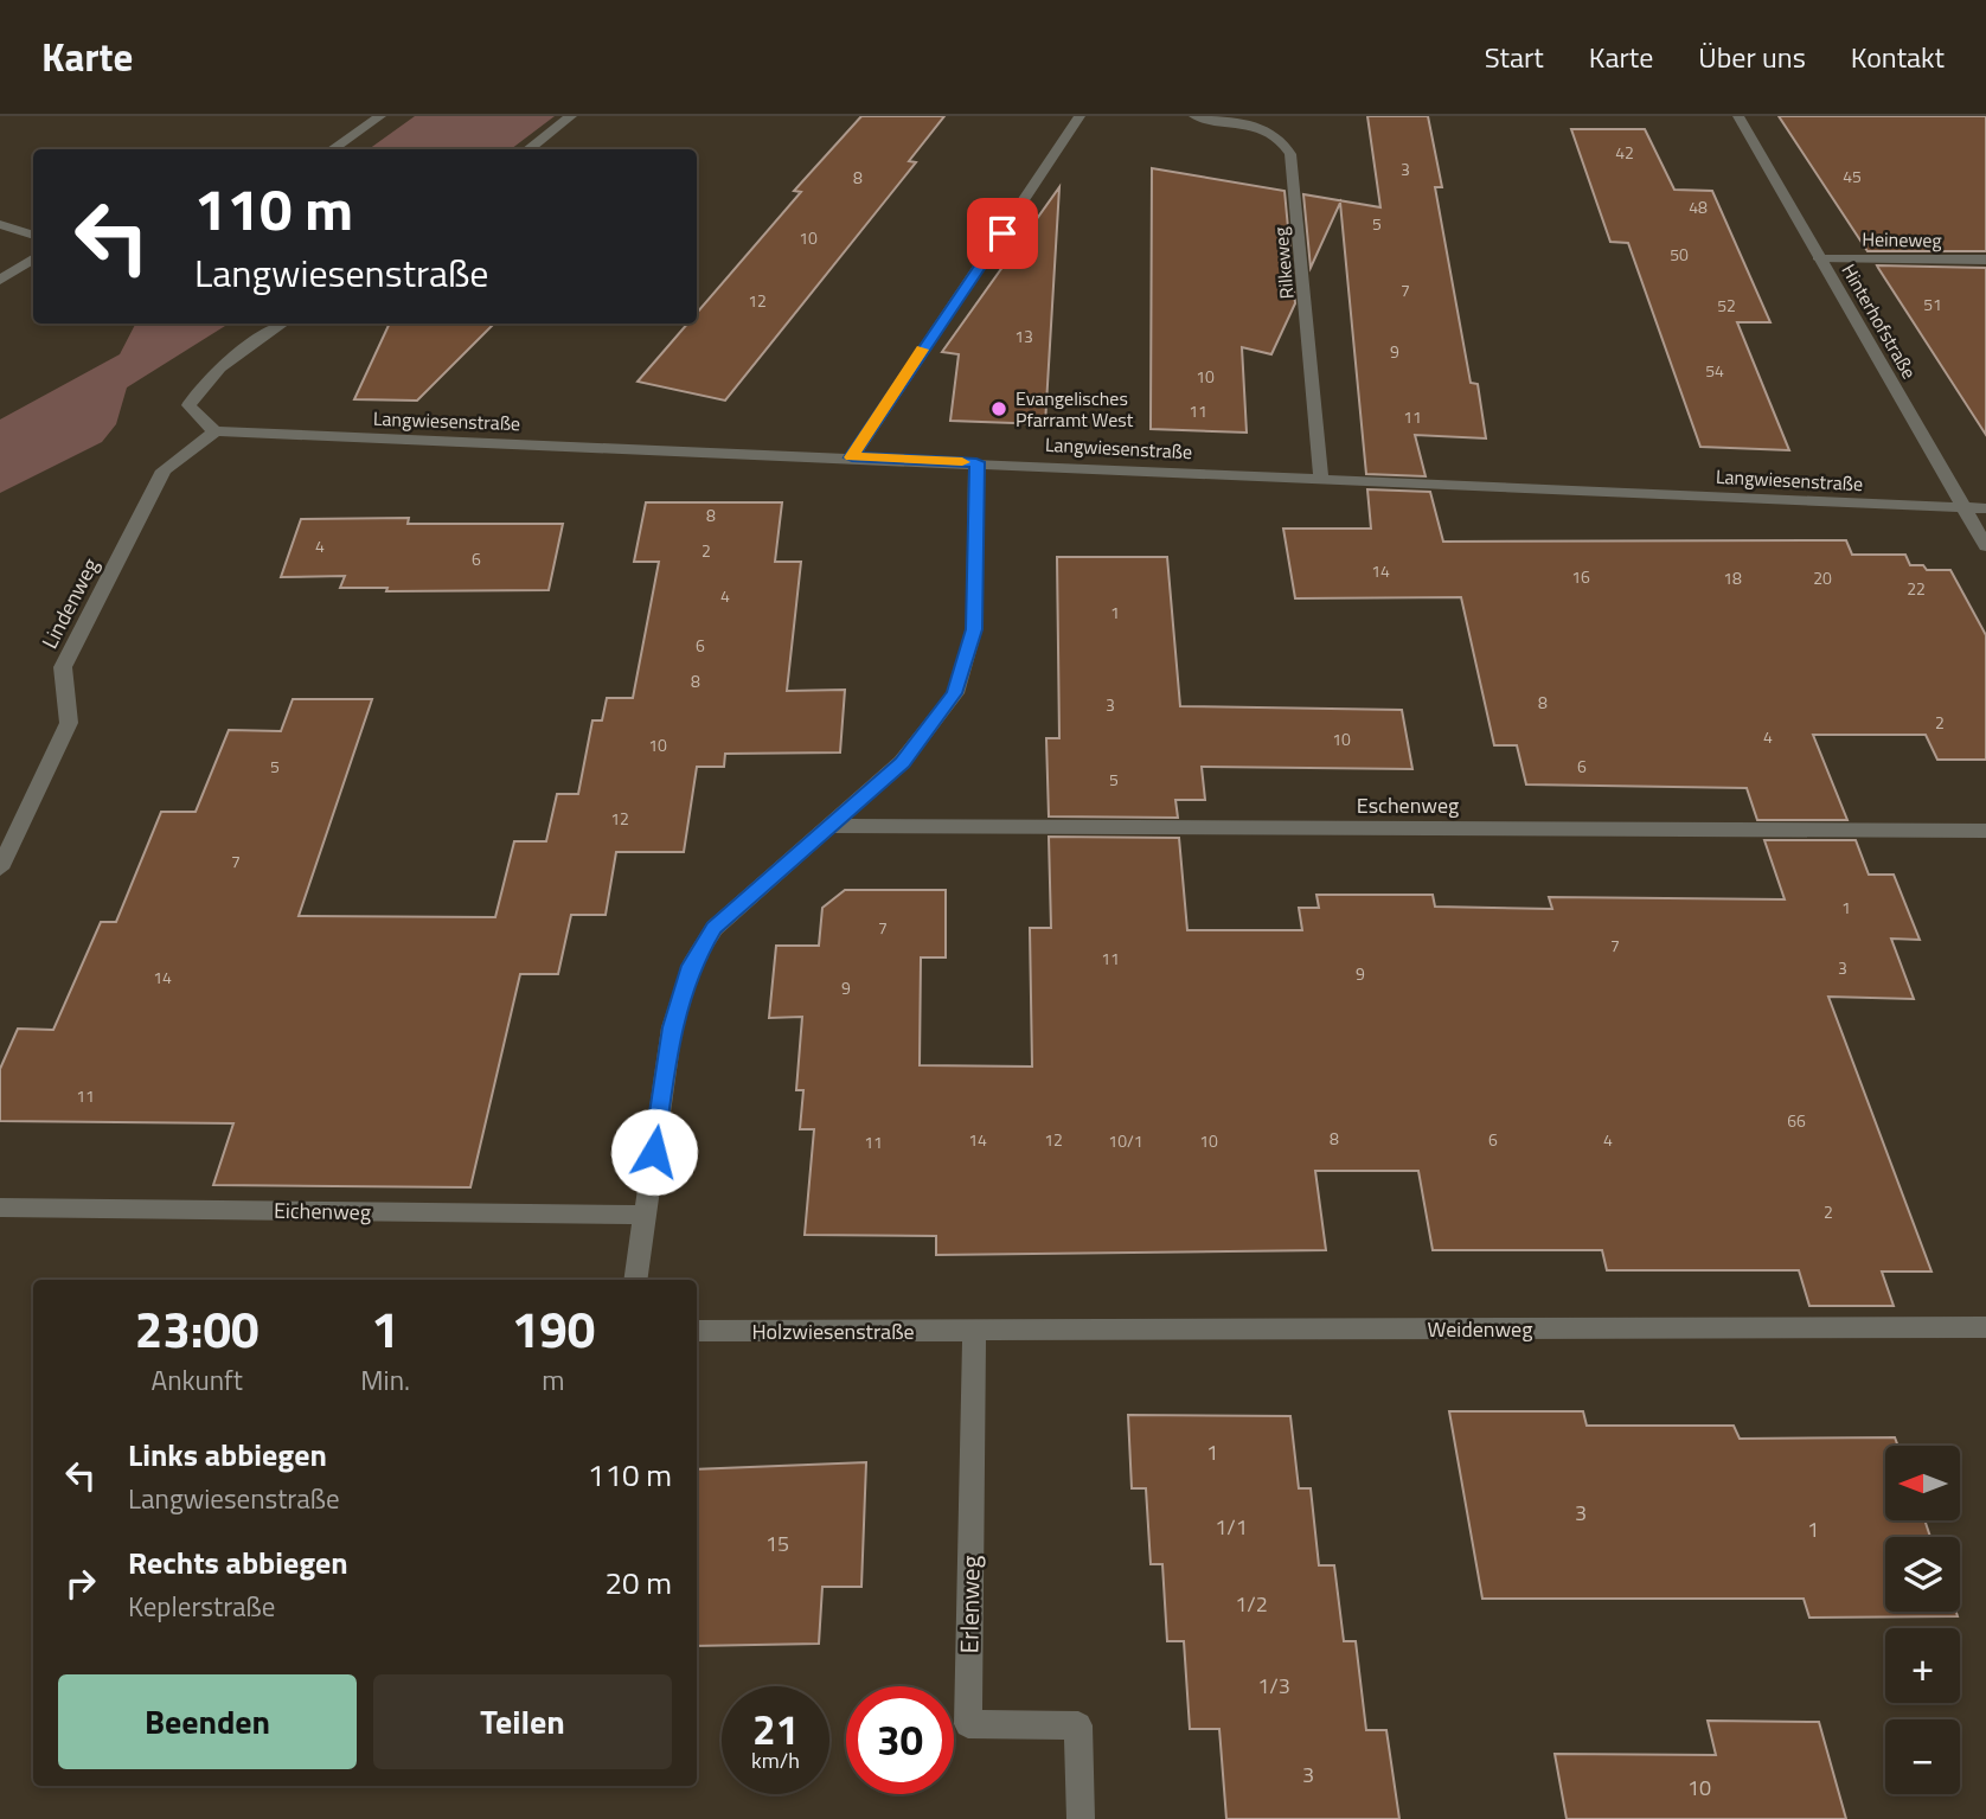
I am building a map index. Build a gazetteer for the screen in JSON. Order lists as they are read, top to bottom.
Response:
{
  "streets": {
    "street": [
      "Heineweg",
      "Rilkeweg",
      "Hinterhofstraße",
      "Langwiesenstraße",
      "Lindenweg",
      "Eschenweg",
      "Eichenweg",
      "Weidenweg",
      "Holzwiesenstraße",
      "Erlenweg"
    ]
  },
  "crossings": [
    ["Heineweg", "Hinterhofstraße"],
    ["Rilkeweg", "Langwiesenstraße"],
    ["Hinterhofstraße", "Langwiesenstraße"],
    ["Langwiesenstraße", "Lindenweg"],
    ["Weidenweg", "Holzwiesenstraße"],
    ["Weidenweg", "Erlenweg"],
    ["Holzwiesenstraße", "Erlenweg"]
  ],
  "places": ["Evangelisches Pfarramt West"],
  "house_numbers": [
    "42",
    "3",
    "45",
    "8",
    "48",
    "5",
    "10",
    "50",
    "7",
    "12",
    "51",
    "52",
    "13",
    "9",
    "54",
    "10",
    "11",
    "11",
    "8",
    "4",
    "2",
    "6",
    "14",
    "16",
    "18",
    "20",
    "22",
    "4",
    "1",
    "6",
    "8",
    "8",
    "3",
    "2",
    "4",
    "10",
    "10",
    "5",
    "6",
    "5",
    "12",
    "7",
    "1",
    "7",
    "7",
    "11",
    "3",
    "9",
    "14",
    "9",
    "11",
    "66",
    "8",
    "14",
    "12",
    "6",
    "4",
    "10/1",
    "10",
    "11",
    "2",
    "1",
    "3",
    "1/1",
    "1",
    "15",
    "1/2",
    "1/3",
    "3",
    "10"
  ],
  "north": "left",
  "page": {
    "header": "Karte",
    "nav": [
      "Start",
      "Karte",
      "Über uns",
      "Kontakt"
    ],
    "turn": ["110 m", "Langwiesenstraße"],
    "eta": [
      "23:00",
      "Ankunft",
      "1",
      "Min.",
      "190",
      "m"
    ],
    "list": [
      {
        "name": "Links abbiegen",
        "note": "Langwiesenstraße",
        "value": "110 m"
      },
      {
        "name": "Rechts abbiegen",
        "note": "Keplerstraße",
        "value": "20 m"
      }
    ],
    "map_buttons": ["+", "−"],
    "buttons": ["Beenden", "Teilen"],
    "speed": "21 km/h",
    "limit": "30"
  }
}
